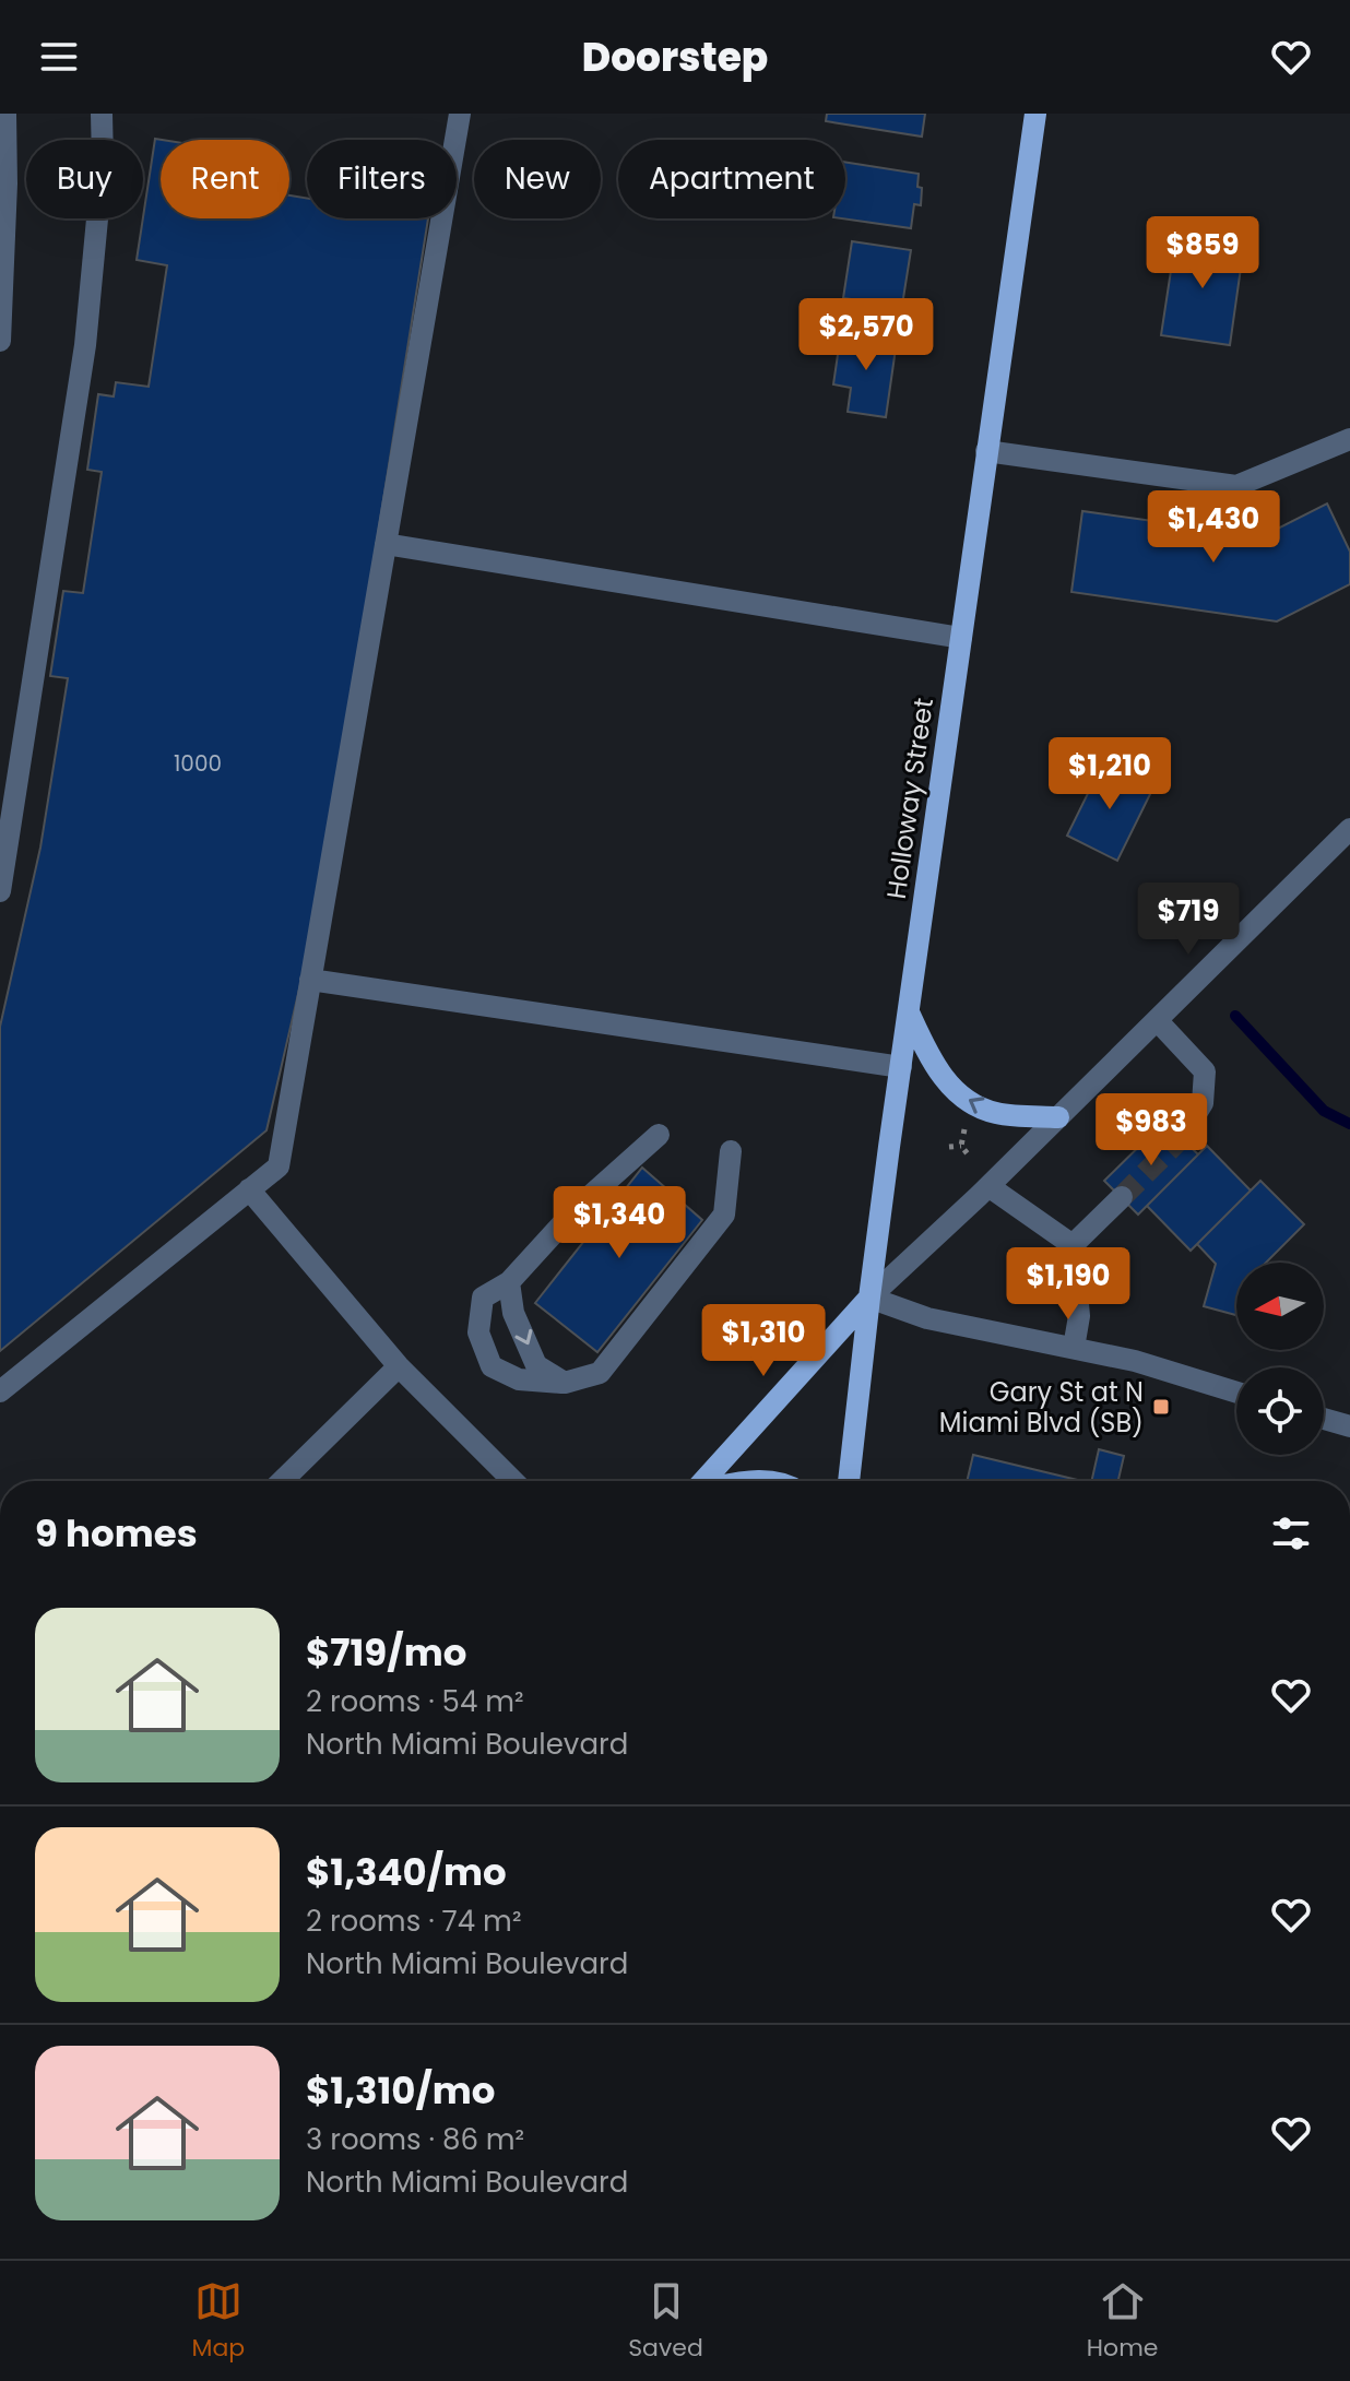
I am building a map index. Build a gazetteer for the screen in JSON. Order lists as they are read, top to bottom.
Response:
{
  "streets": {
    "main road": ["Holloway Street"]
  },
  "places": {
    "transit": ["Gary St at N Miami Blvd (SB)"]
  },
  "house_numbers": ["1000"],
  "north": "left",
  "page": {
    "header": "Doorstep",
    "chip": [
      "Buy",
      "Rent",
      "Filters",
      "New",
      "Apartment"
    ],
    "price": [
      "$859",
      "$2,570",
      "$1,430",
      "$1,210",
      "$719",
      "$983",
      "$1,340",
      "$1,190",
      "$1,310"
    ],
    "heading": "9 homes",
    "list": [
      {
        "name": "$719/mo",
        "note": "2 rooms · 54 m² · North Miami Boulevard"
      },
      {
        "name": "$1,340/mo",
        "note": "2 rooms · 74 m² · North Miami Boulevard"
      },
      {
        "name": "$1,310/mo",
        "note": "3 rooms · 86 m² · North Miami Boulevard"
      }
    ],
    "tabs": ["Map", "Saved", "Home"]
  }
}
